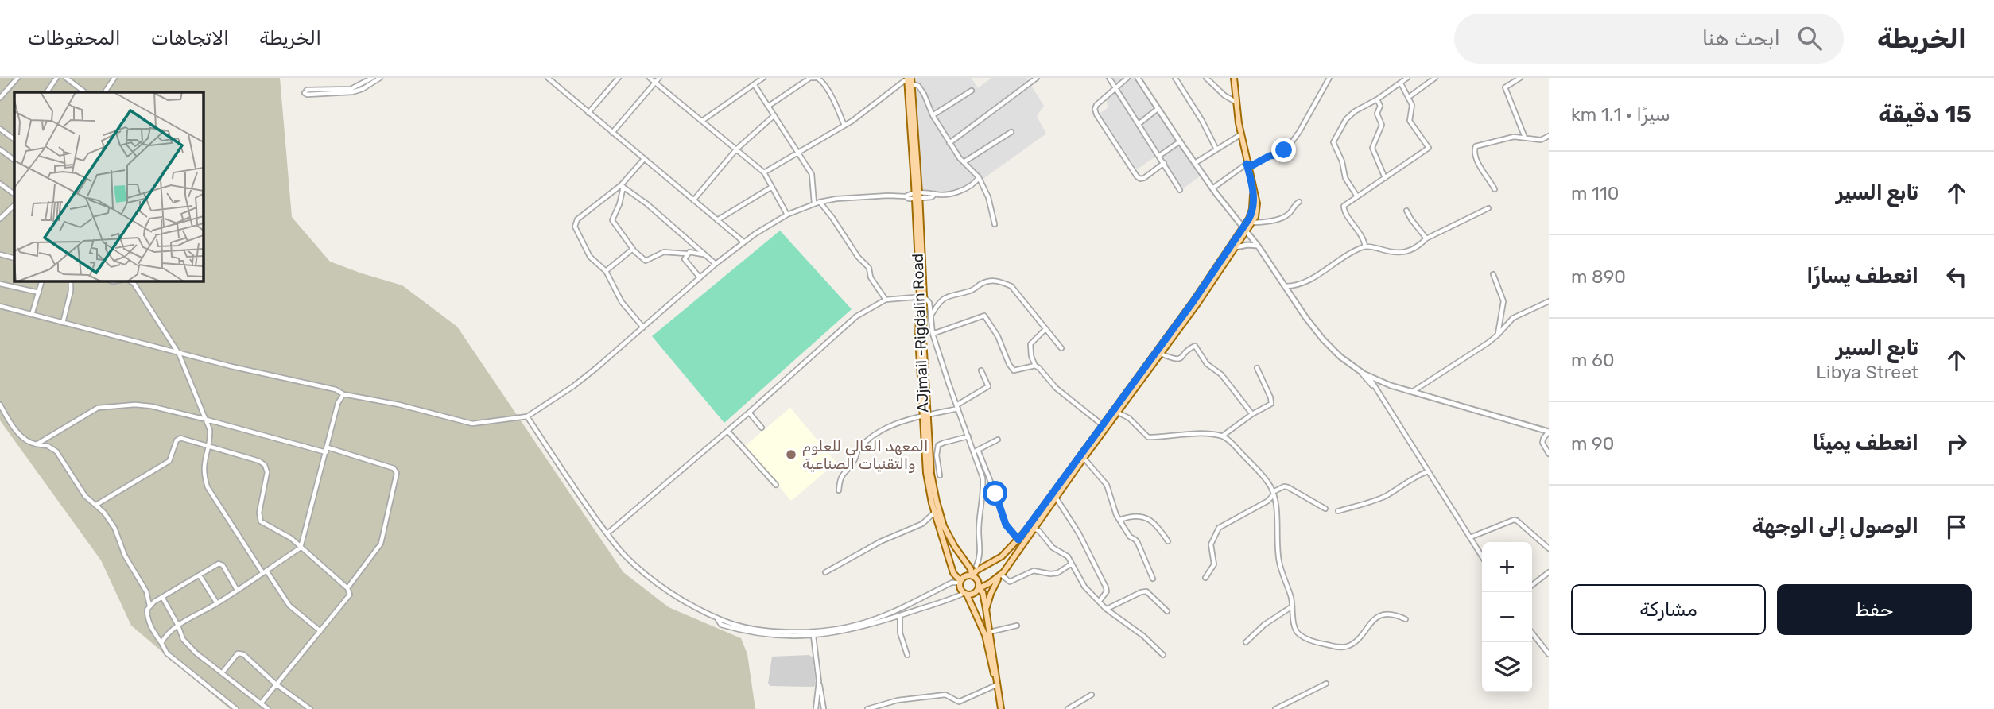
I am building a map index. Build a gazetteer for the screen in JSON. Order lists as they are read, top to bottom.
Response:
{
  "streets": {
    "main road": ["AJjmail -Rigdalin Road"]
  },
  "places": ["المعهد العالي للعلوم والتقنيات الصناعية"],
  "page": {
    "header": "الخريطة",
    "search": "ابحث هنا",
    "nav": ["الخريطة", "الاتجاهات", "المحفوظات"],
    "heading": ["15 دقيقة", "سيرًا · 1.1 km"],
    "list": [
      ["تابع السير", "110 m"],
      ["انعطف يسارًا", "890 m"],
      ["تابع السير", "Libya Street", "60 m"],
      ["انعطف يمينًا", "90 m"],
      "الوصول إلى الوجهة"
    ],
    "map_buttons": ["+", "−"],
    "buttons": ["حفظ", "مشاركة"]
  }
}
